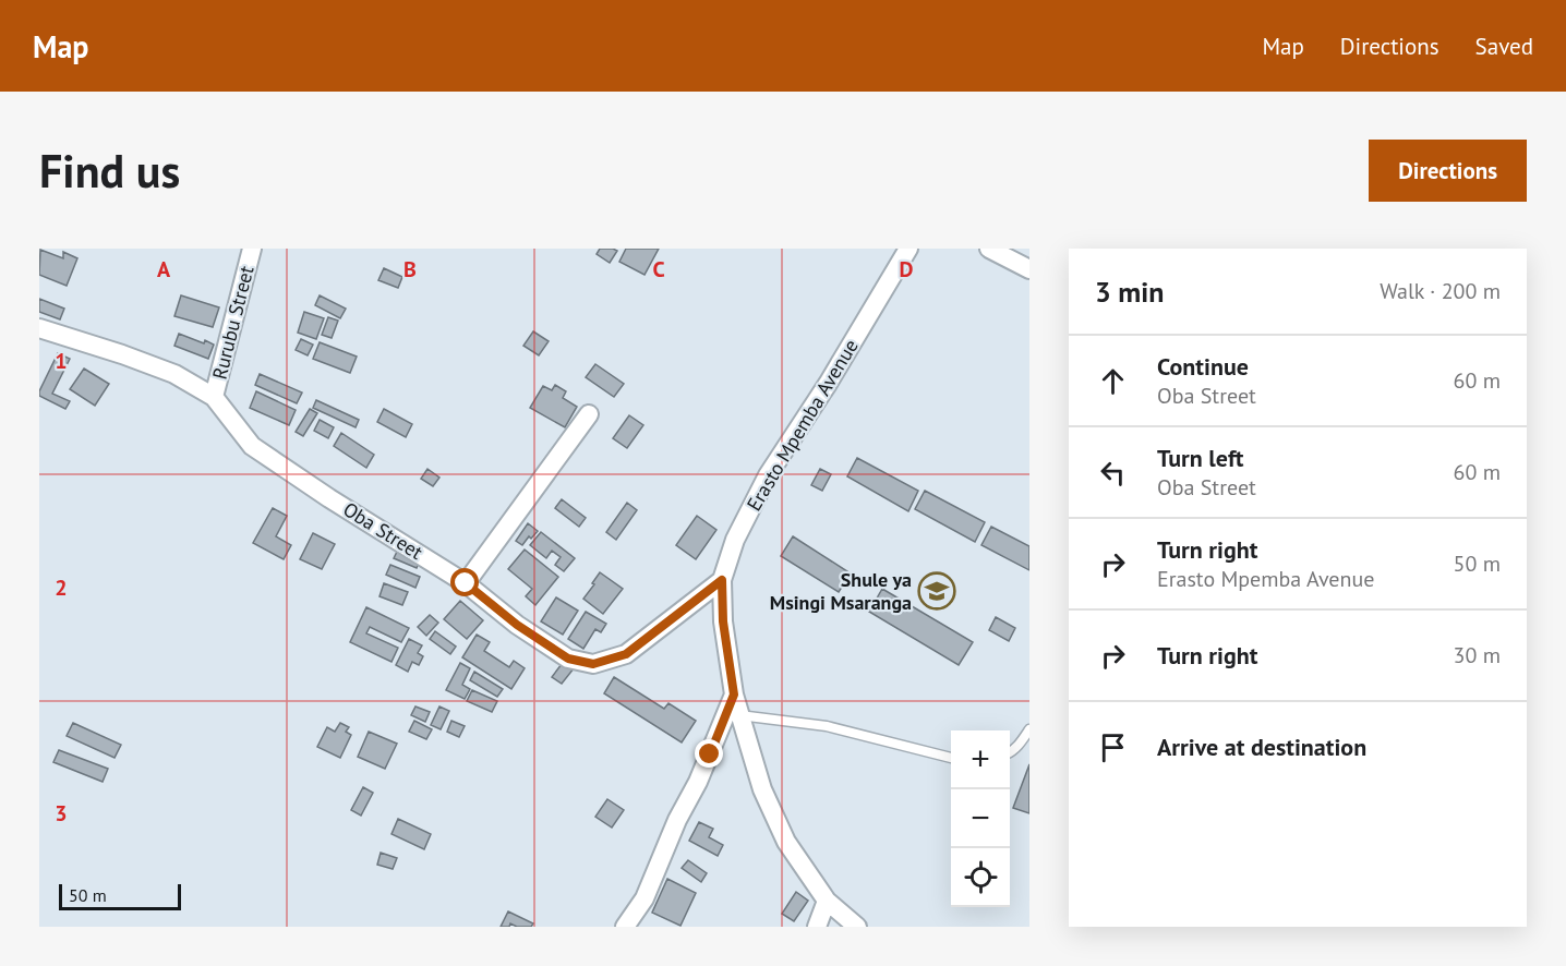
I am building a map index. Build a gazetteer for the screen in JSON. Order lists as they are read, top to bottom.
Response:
{
  "streets": {
    "street": ["Rurubu Street", "Erasto Mpemba Avenue", "Oba Street"]
  },
  "crossings": [
    ["Rurubu Street", "Oba Street"],
    ["Erasto Mpemba Avenue", "Oba Street"]
  ],
  "places": {
    "school or university": ["Shule ya Msingi Msaranga"]
  },
  "scale_bar": "50 m",
  "page": {
    "header": "Map",
    "nav": ["Map", "Directions", "Saved"],
    "buttons": "Directions",
    "title": "Find us",
    "heading": ["3 min", "Walk · 200 m"],
    "list": [
      ["Continue", "Oba Street", "60 m"],
      ["Turn left", "Oba Street", "60 m"],
      ["Turn right", "Erasto Mpemba Avenue", "50 m"],
      ["Turn right", "30 m"],
      "Arrive at destination"
    ],
    "map_buttons": ["+", "−"],
    "scale": "50 m"
  },
  "grid": {
    "columns": [
      "A",
      "B",
      "C",
      "D"
    ],
    "rows": ["1", "2", "3"]
  }
}
